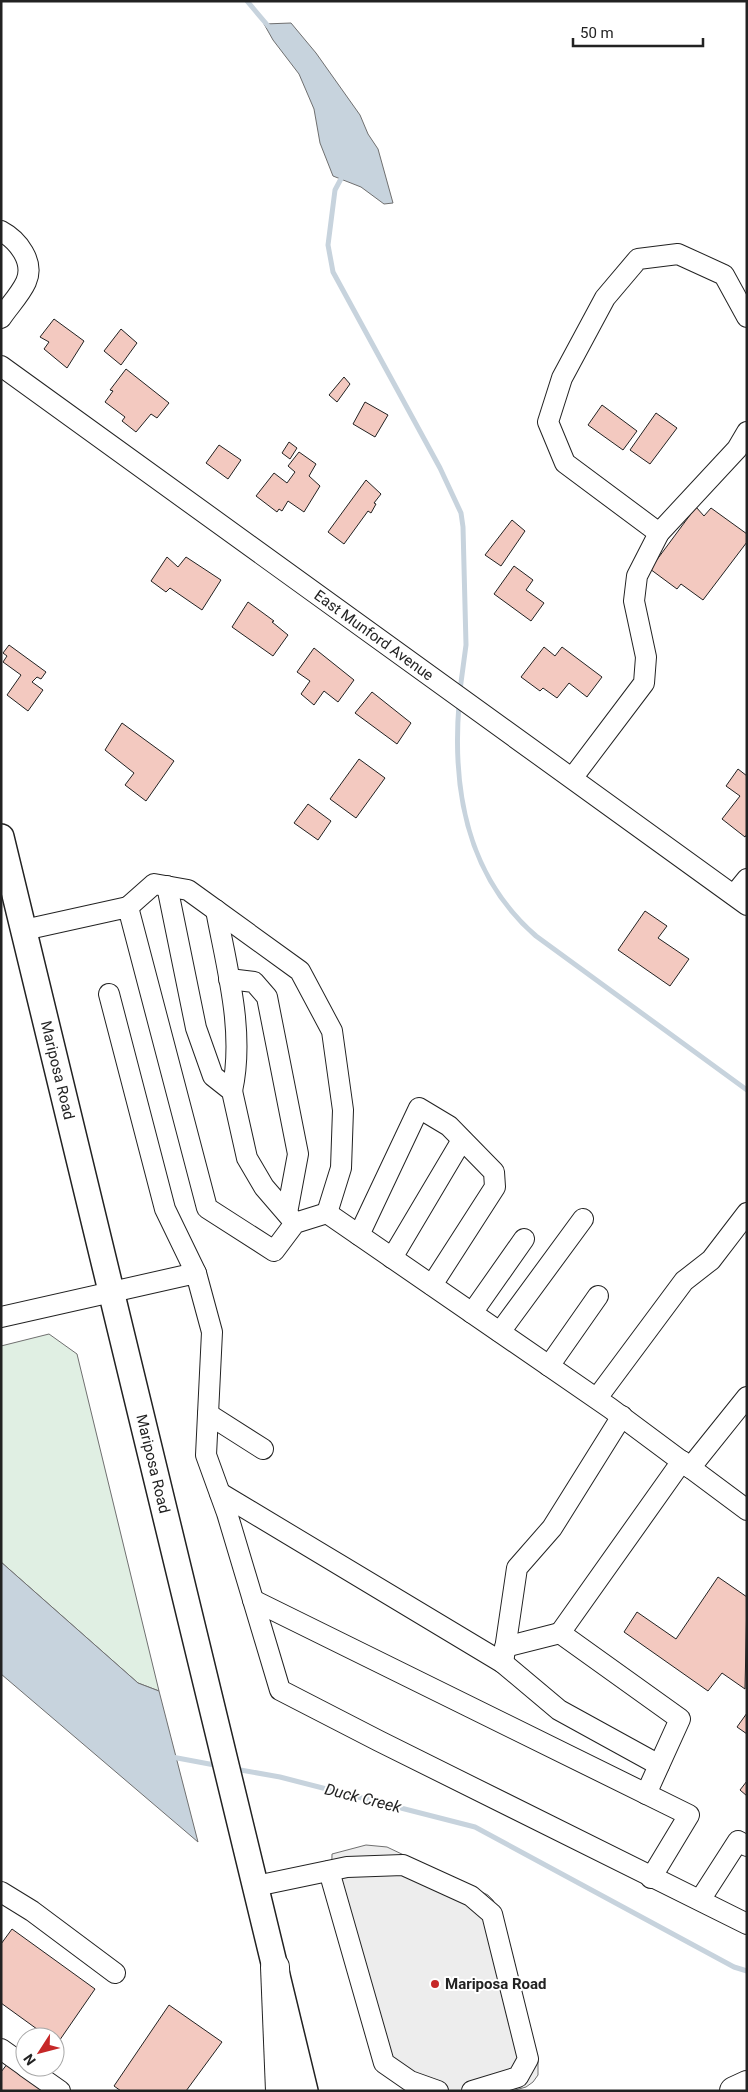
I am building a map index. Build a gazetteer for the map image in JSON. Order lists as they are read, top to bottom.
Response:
{
  "streets": {
    "main road": ["Mariposa Road"],
    "street": ["East Munford Avenue"]
  },
  "water": ["Duck Creek"],
  "places": ["Mariposa Road"],
  "scale_bar": "50 m",
  "north": "bottom left"
}
